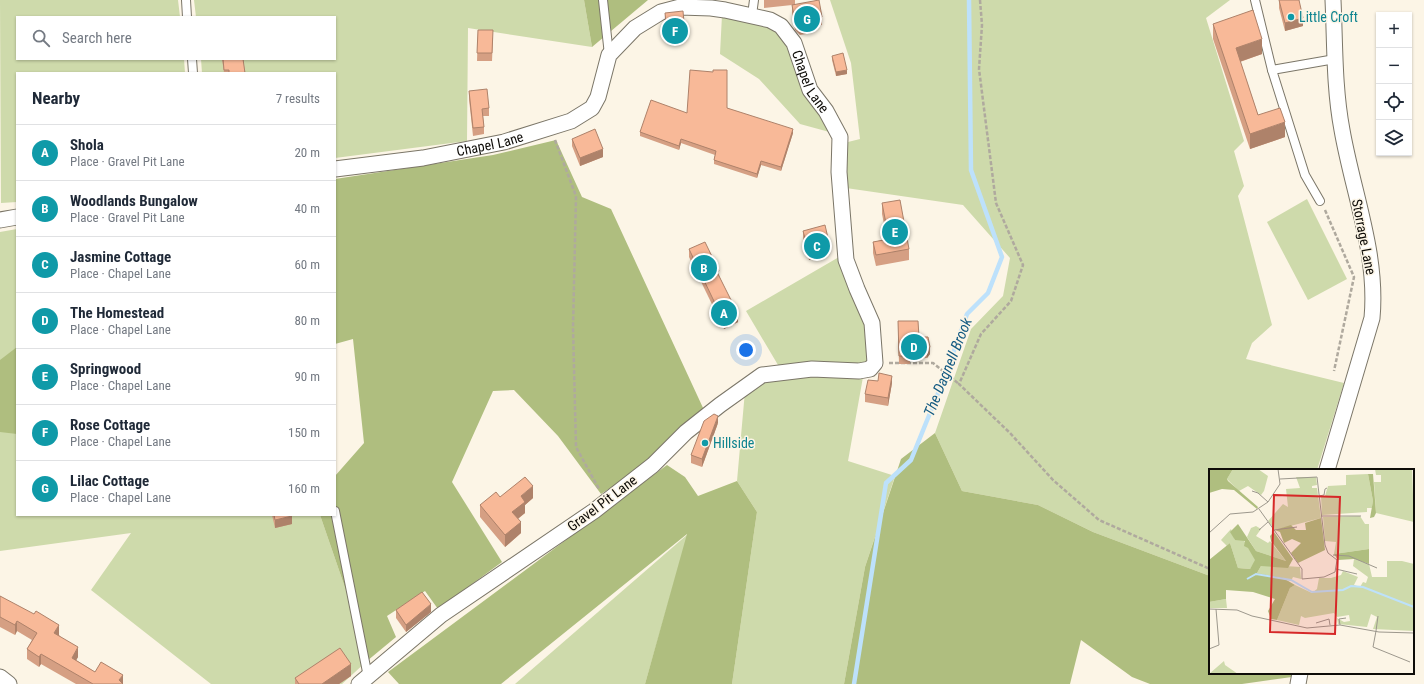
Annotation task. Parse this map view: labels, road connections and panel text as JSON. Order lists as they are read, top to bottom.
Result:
{
  "streets": {
    "street": ["Chapel Lane", "Storrage Lane", "Gravel Pit Lane"]
  },
  "crossings": [
    ["Chapel Lane", "Gravel Pit Lane"]
  ],
  "water": ["The Dagnell Brook"],
  "places": ["Little Croft", "Hillside"],
  "page": {
    "pins": [
      "G",
      "F",
      "E",
      "C",
      "B",
      "A",
      "D"
    ],
    "map_buttons": ["+", "−"],
    "search": "Search here",
    "heading": ["Nearby", "7 results"],
    "list": [
      {
        "mark": "A",
        "name": "Shola",
        "note": "Place · Gravel Pit Lane",
        "value": "20 m"
      },
      {
        "mark": "B",
        "name": "Woodlands Bungalow",
        "note": "Place · Gravel Pit Lane",
        "value": "40 m"
      },
      {
        "mark": "C",
        "name": "Jasmine Cottage",
        "note": "Place · Chapel Lane",
        "value": "60 m"
      },
      {
        "mark": "D",
        "name": "The Homestead",
        "note": "Place · Chapel Lane",
        "value": "80 m"
      },
      {
        "mark": "E",
        "name": "Springwood",
        "note": "Place · Chapel Lane",
        "value": "90 m"
      },
      {
        "mark": "F",
        "name": "Rose Cottage",
        "note": "Place · Chapel Lane",
        "value": "150 m"
      },
      {
        "mark": "G",
        "name": "Lilac Cottage",
        "note": "Place · Chapel Lane",
        "value": "160 m"
      }
    ]
  }
}
